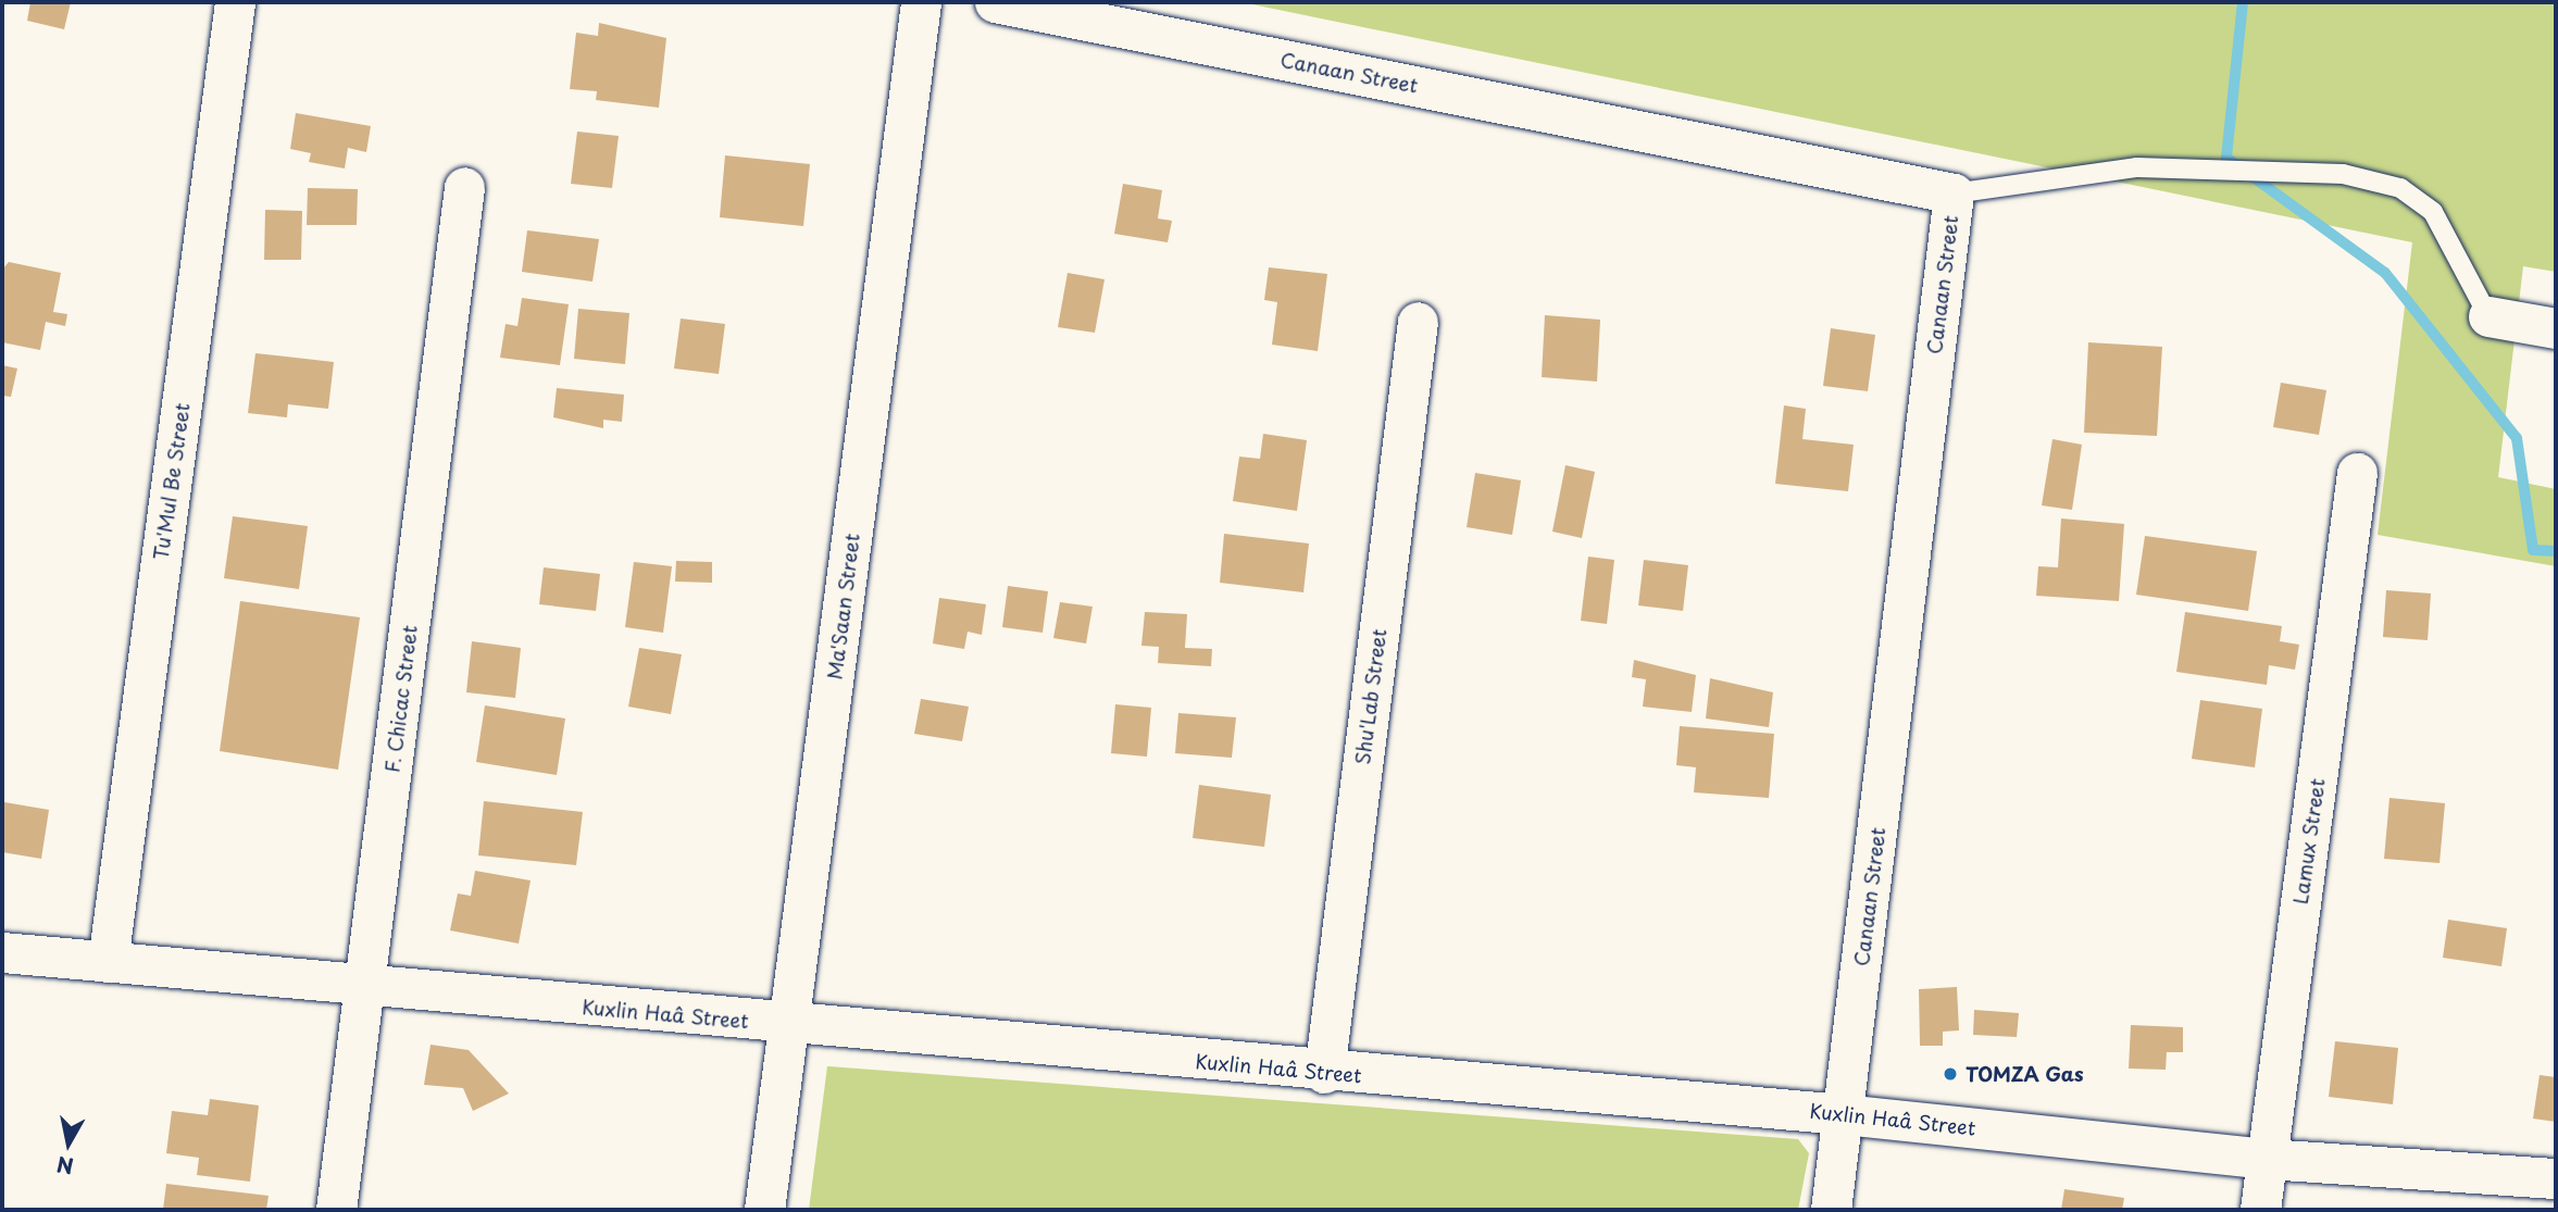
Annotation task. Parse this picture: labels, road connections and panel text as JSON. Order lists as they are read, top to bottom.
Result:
{
  "streets": {
    "street": [
      "Canaan Street",
      "Tu'Mul Be Street",
      "Ma'Saan Street",
      "Shu'Lab Street",
      "F. Chicac Street",
      "Lamux Street",
      "Kuxlin Haâ Street"
    ]
  },
  "crossings": [
    ["Canaan Street", "Kuxlin Haâ Street"],
    ["Tu'Mul Be Street", "Kuxlin Haâ Street"],
    ["Ma'Saan Street", "Kuxlin Haâ Street"],
    ["Shu'Lab Street", "Kuxlin Haâ Street"],
    ["F. Chicac Street", "Kuxlin Haâ Street"],
    ["Lamux Street", "Kuxlin Haâ Street"]
  ],
  "places": ["TOMZA Gas"],
  "north": "bottom"
}
